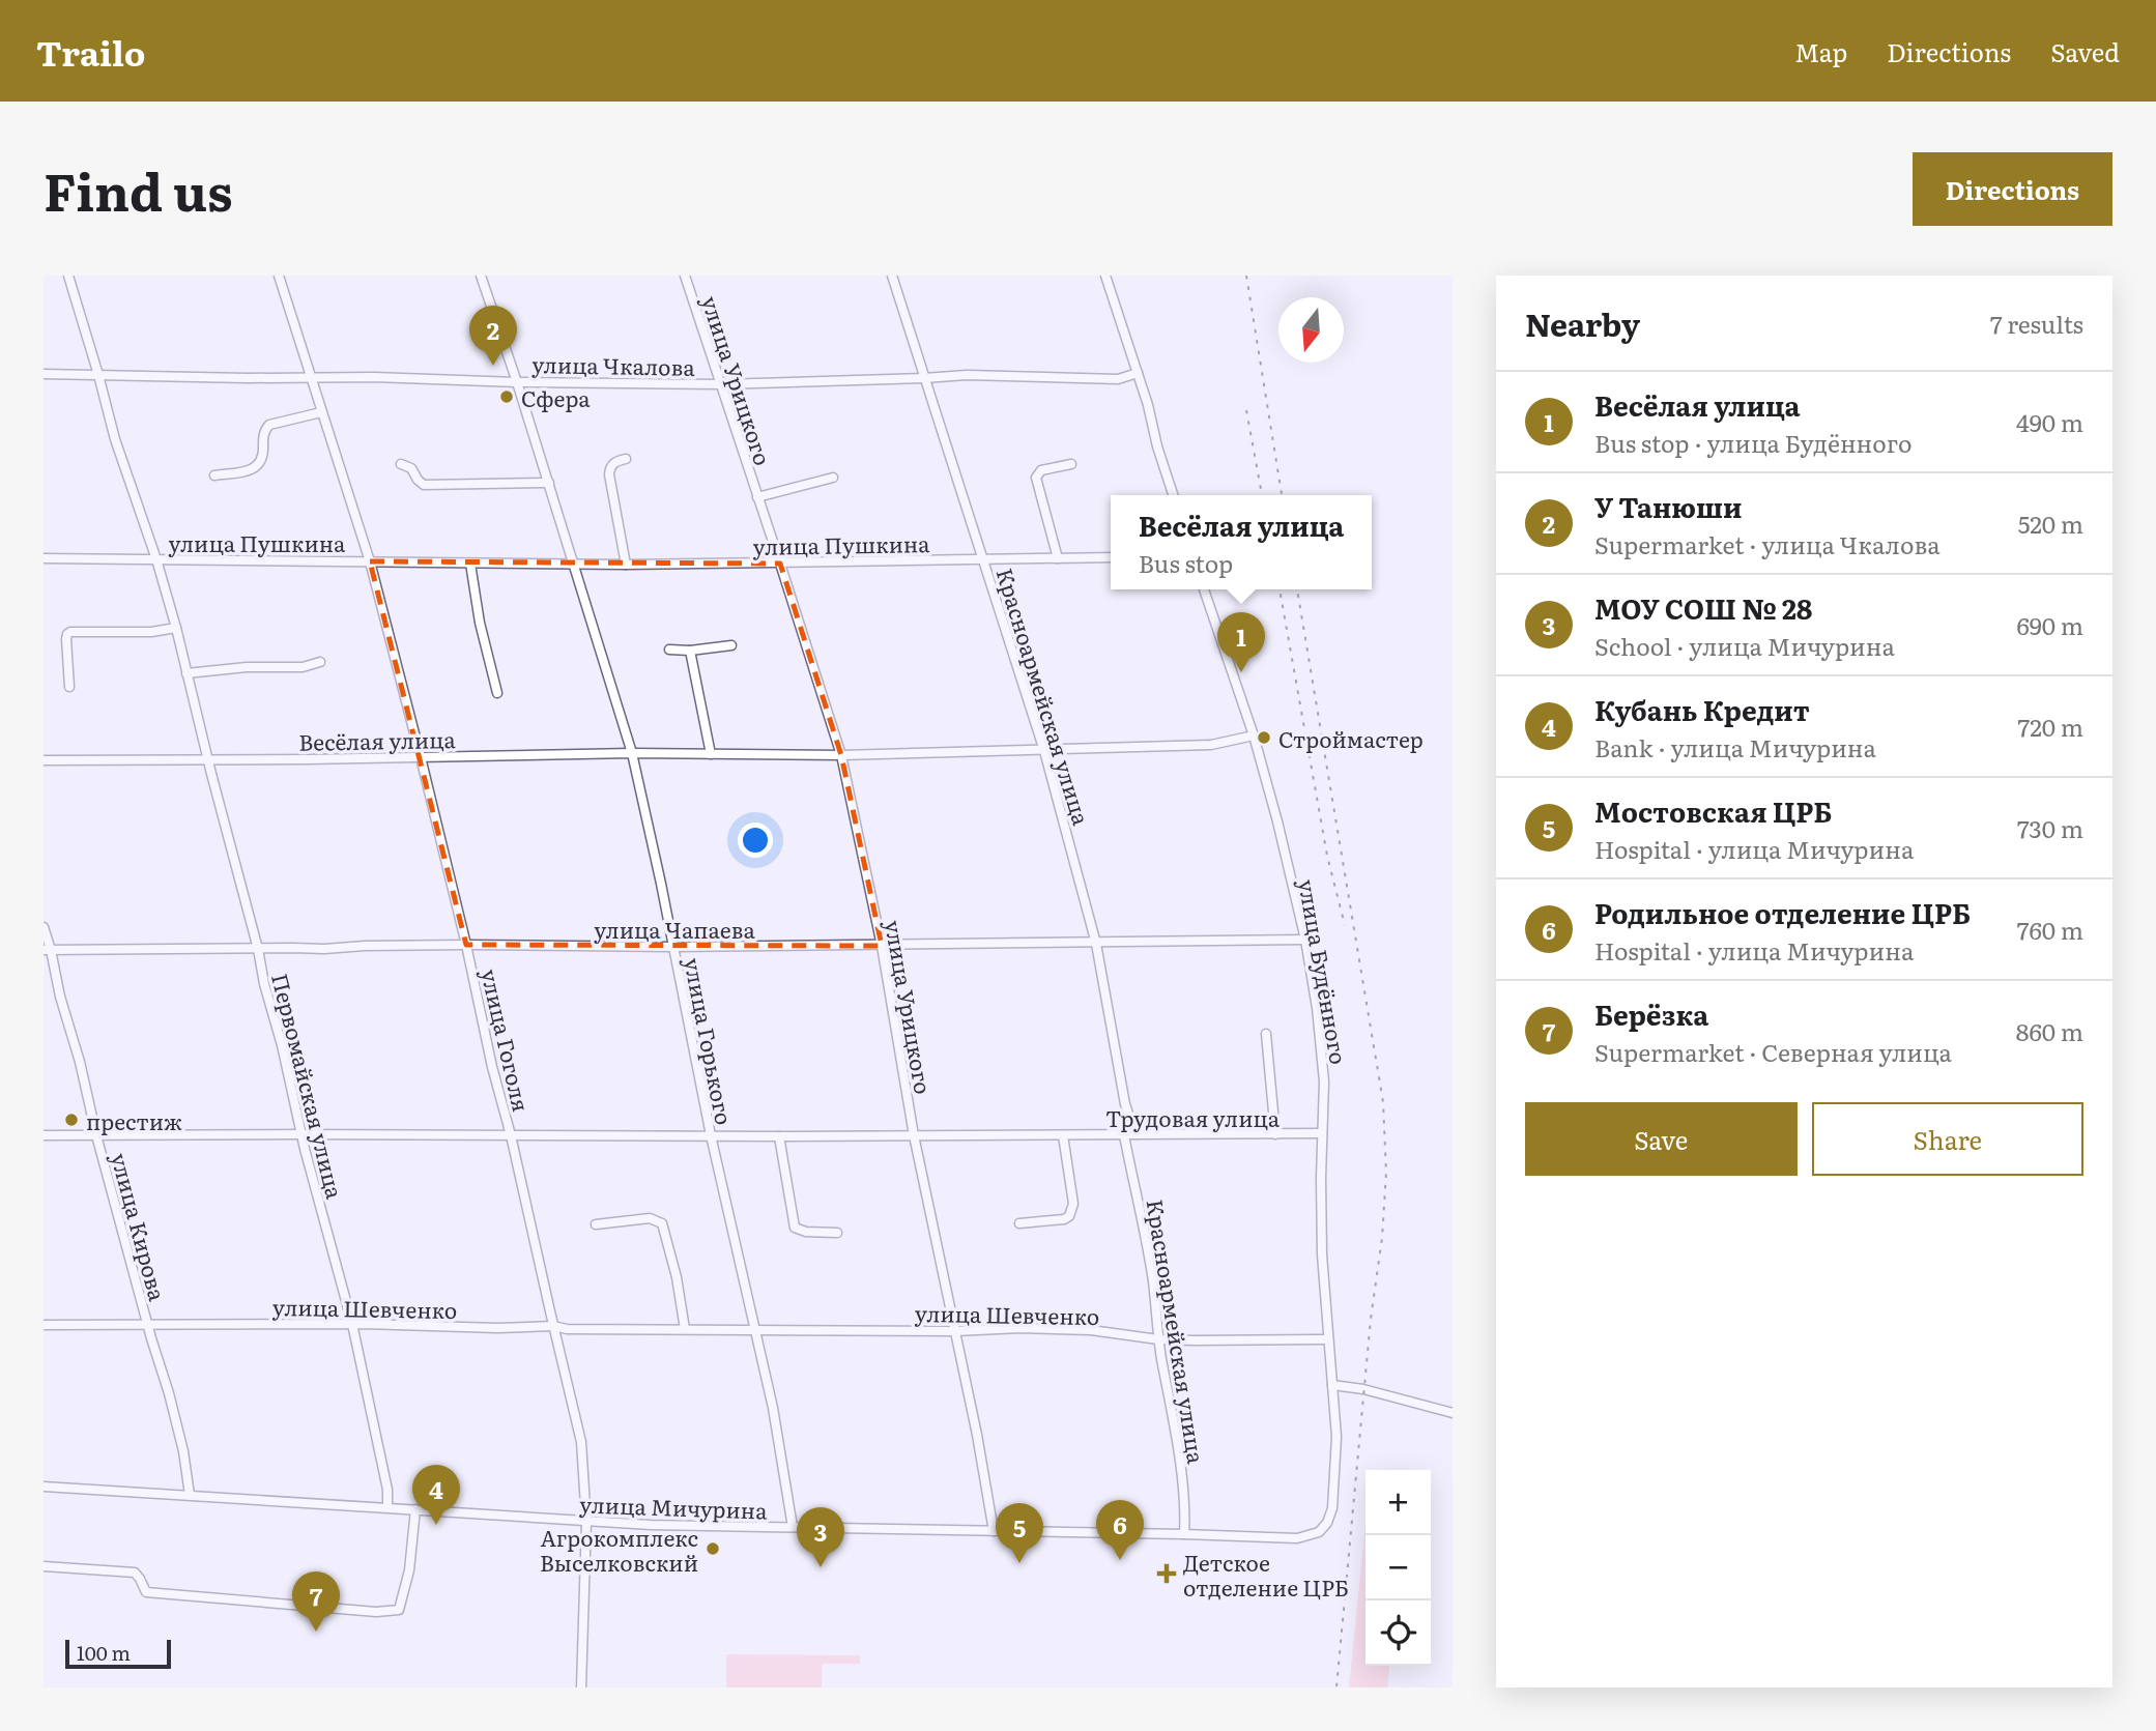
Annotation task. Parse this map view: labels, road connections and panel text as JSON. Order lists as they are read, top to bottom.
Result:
{
  "streets": {
    "street": [
      "улица Чкалова",
      "улица Урицкого",
      "улица Пушкина",
      "Красноармейская улица",
      "Весёлая улица",
      "улица Чапаева",
      "улица Будённого",
      "улица Гоголя",
      "улица Горького",
      "Первомайская улица",
      "Трудовая улица",
      "улица Кирова",
      "улица Шевченко",
      "улица Мичурина"
    ]
  },
  "crossings": [
    ["улица Чкалова", "улица Урицкого"],
    ["улица Чкалова", "Красноармейская улица"],
    ["улица Чкалова", "улица Гоголя"],
    ["улица Чкалова", "улица Горького"],
    ["улица Чкалова", "Первомайская улица"],
    ["улица Урицкого", "улица Пушкина"],
    ["улица Урицкого", "Весёлая улица"],
    ["улица Урицкого", "улица Чапаева"],
    ["улица Урицкого", "Трудовая улица"],
    ["улица Урицкого", "улица Шевченко"],
    ["улица Урицкого", "улица Мичурина"],
    ["улица Пушкина", "Красноармейская улица"],
    ["улица Пушкина", "улица Гоголя"],
    ["улица Пушкина", "улица Горького"],
    ["улица Пушкина", "Первомайская улица"],
    ["Красноармейская улица", "Весёлая улица"],
    ["Красноармейская улица", "улица Чапаева"],
    ["Красноармейская улица", "Трудовая улица"],
    ["Красноармейская улица", "улица Шевченко"],
    ["Красноармейская улица", "улица Мичурина"],
    ["Весёлая улица", "улица Будённого"],
    ["Весёлая улица", "улица Гоголя"],
    ["Весёлая улица", "улица Горького"],
    ["Весёлая улица", "Первомайская улица"],
    ["улица Чапаева", "улица Будённого"],
    ["улица Чапаева", "улица Гоголя"],
    ["улица Чапаева", "улица Горького"],
    ["улица Чапаева", "Первомайская улица"],
    ["улица Чапаева", "улица Кирова"],
    ["улица Будённого", "Трудовая улица"],
    ["улица Будённого", "улица Шевченко"],
    ["улица Будённого", "улица Мичурина"],
    ["улица Гоголя", "Трудовая улица"],
    ["улица Гоголя", "улица Шевченко"],
    ["улица Гоголя", "улица Мичурина"],
    ["улица Горького", "Трудовая улица"],
    ["улица Горького", "улица Шевченко"],
    ["улица Горького", "улица Мичурина"],
    ["Первомайская улица", "Трудовая улица"],
    ["Первомайская улица", "улица Шевченко"],
    ["Первомайская улица", "улица Мичурина"],
    ["Трудовая улица", "улица Кирова"],
    ["улица Кирова", "улица Шевченко"],
    ["улица Кирова", "улица Мичурина"]
  ],
  "places": {
    "other": [
      "Сфера",
      "Строймастер",
      "престиж",
      "Агрокомплекс Выселковский"
    ],
    "health": ["Детское отделение ЦРБ"]
  },
  "scale_bar": "100 m",
  "north": "bottom",
  "page": {
    "header": "Trailo",
    "nav": ["Map", "Directions", "Saved"],
    "title": "Find us",
    "buttons": [
      "Directions",
      ["Save", "Share"]
    ],
    "heading": ["Nearby", "7 results"],
    "pins": [
      "2",
      "1",
      "4",
      "6",
      "5",
      "3",
      "7"
    ],
    "list": [
      {
        "mark": "1",
        "name": "Весёлая улица",
        "note": "Bus stop · улица Будённого",
        "value": "490 m"
      },
      {
        "mark": "2",
        "name": "У Танюши",
        "note": "Supermarket · улица Чкалова",
        "value": "520 m"
      },
      {
        "mark": "3",
        "name": "МОУ СОШ № 28",
        "note": "School · улица Мичурина",
        "value": "690 m"
      },
      {
        "mark": "4",
        "name": "Кубань Кредит",
        "note": "Bank · улица Мичурина",
        "value": "720 m"
      },
      {
        "mark": "5",
        "name": "Мостовская ЦРБ",
        "note": "Hospital · улица Мичурина",
        "value": "730 m"
      },
      {
        "mark": "6",
        "name": "Родильное отделение ЦРБ",
        "note": "Hospital · улица Мичурина",
        "value": "760 m"
      },
      {
        "mark": "7",
        "name": "Берёзка",
        "note": "Supermarket · Северная улица",
        "value": "860 m"
      }
    ],
    "popup": ["Весёлая улица", "Bus stop"],
    "map_buttons": ["+", "−"],
    "scale": "100 m"
  }
}
